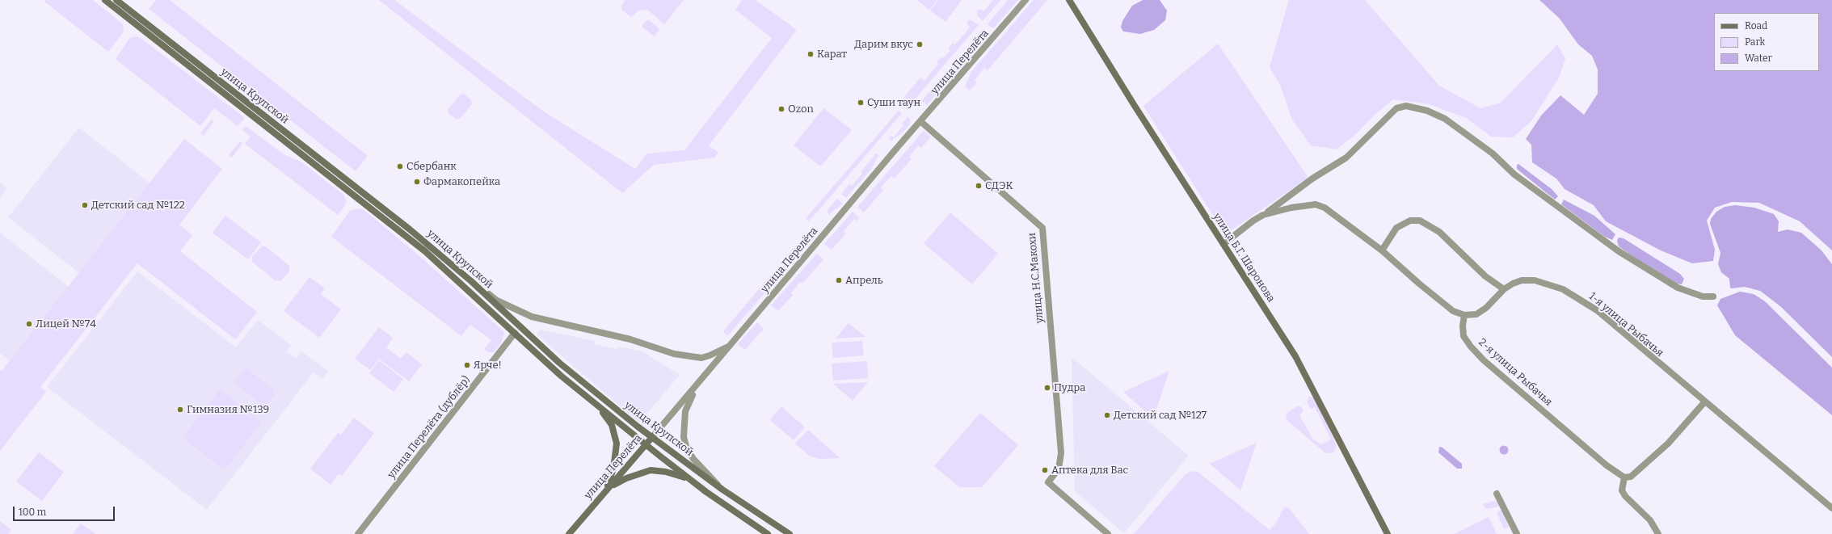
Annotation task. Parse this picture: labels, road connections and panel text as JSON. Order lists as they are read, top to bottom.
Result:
{
  "streets": {
    "main road": ["улица Перелёта", "улица Крупской", "улица Б.Г. Шаронова"],
    "street": [
      "улица Н.С.Макохи",
      "1-я улица Рыбачья",
      "2-я улица Рыбачья",
      "улица Перелёта (дублёр)"
    ]
  },
  "crossings": [
    ["улица Перелёта", "улица Крупской"],
    ["улица Перелёта", "улица Н.С.Макохи"],
    ["улица Крупской", "улица Перелёта (дублёр)"],
    ["1-я улица Рыбачья", "2-я улица Рыбачья"]
  ],
  "places": [
    "Дарим вкус",
    "Карат",
    "Суши таун",
    "Ozon",
    "Сбербанк",
    "Фармакопейка",
    "СДЭК",
    "Детский сад №122",
    "Апрель",
    "Лицей №74",
    "Ярче!",
    "Пудра",
    "Гимназия №139",
    "Детский сад №127",
    "Аптека для Вас"
  ],
  "legend": ["Road", "Park", "Water"],
  "scale_bar": "100 m"
}
